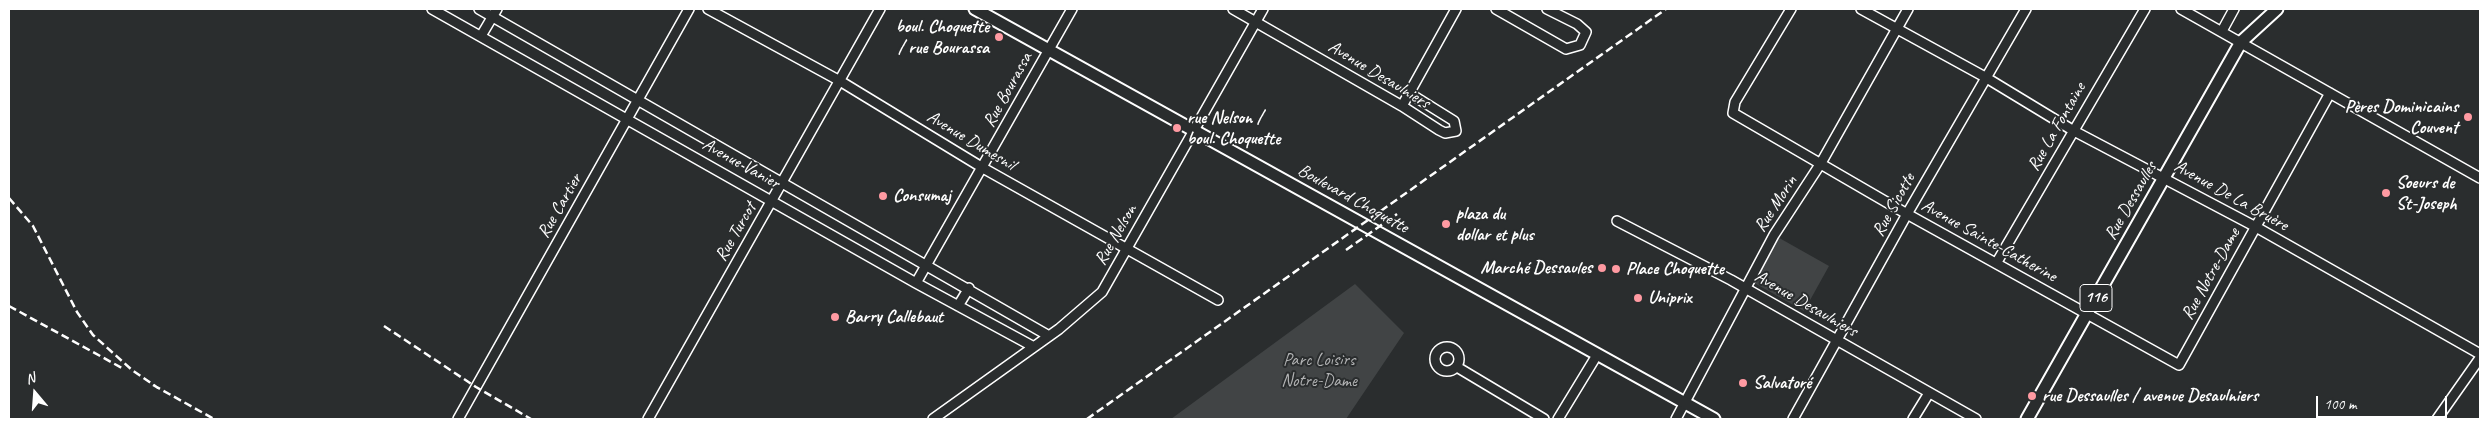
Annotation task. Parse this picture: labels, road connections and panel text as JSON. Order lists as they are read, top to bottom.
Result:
{
  "streets": {
    "main road": ["Boulevard Choquette", "Rue Dessaulles", "116"],
    "street": [
      "Avenue Desaulniers",
      "Rue Bourassa",
      "Rue La Fontaine",
      "Avenue Dumesnil",
      "Avenue Vanier",
      "Avenue De La Bruère",
      "Rue Morin",
      "Rue Sicotte",
      "Rue Cartier",
      "Rue Turcot",
      "Rue Nelson",
      "Avenue Sainte-Catherine",
      "Rue Notre-Dame"
    ]
  },
  "crossings": [
    ["Avenue Desaulniers", "Rue Morin"],
    ["Avenue Desaulniers", "Rue Sicotte"],
    ["Avenue Desaulniers", "Rue Nelson"],
    ["Rue Bourassa", "Avenue Dumesnil"],
    ["Rue Bourassa", "Avenue Vanier"],
    ["Rue Bourassa", "Boulevard Choquette"],
    ["Rue La Fontaine", "Avenue De La Bruère"],
    ["Rue La Fontaine", "Avenue Sainte-Catherine"],
    ["Avenue Dumesnil", "Rue Turcot"],
    ["Avenue Dumesnil", "Rue Nelson"],
    ["Avenue Vanier", "Rue Cartier"],
    ["Avenue Vanier", "Rue Turcot"],
    ["Avenue Vanier", "Rue Nelson"],
    ["Avenue De La Bruère", "Rue Dessaulles"],
    ["Avenue De La Bruère", "Rue Morin"],
    ["Avenue De La Bruère", "Rue Sicotte"],
    ["Avenue De La Bruère", "Rue Notre-Dame"],
    ["Boulevard Choquette", "Rue Morin"],
    ["Boulevard Choquette", "Rue Nelson"],
    ["Rue Dessaulles", "Avenue Sainte-Catherine"],
    ["Rue Morin", "Avenue Sainte-Catherine"],
    ["Rue Sicotte", "Avenue Sainte-Catherine"],
    ["Avenue Sainte-Catherine", "Rue Notre-Dame"]
  ],
  "parks": ["Parc Loisirs Notre-Dame"],
  "places": [
    "boul. Choquette / rue Bourassa",
    "Pères Dominicains Couvent",
    "rue Nelson / boul. Choquette",
    "Soeurs de St-Joseph",
    "Consumaj",
    "plaza du dollar et plus",
    "Marché Dessaules",
    "Place Choquette",
    "Uniprix",
    "Barry Callebaut",
    "Salvatoré",
    "rue Dessaulles / avenue Desaulniers"
  ],
  "scale_bar": "100 m",
  "north": "top"
}
